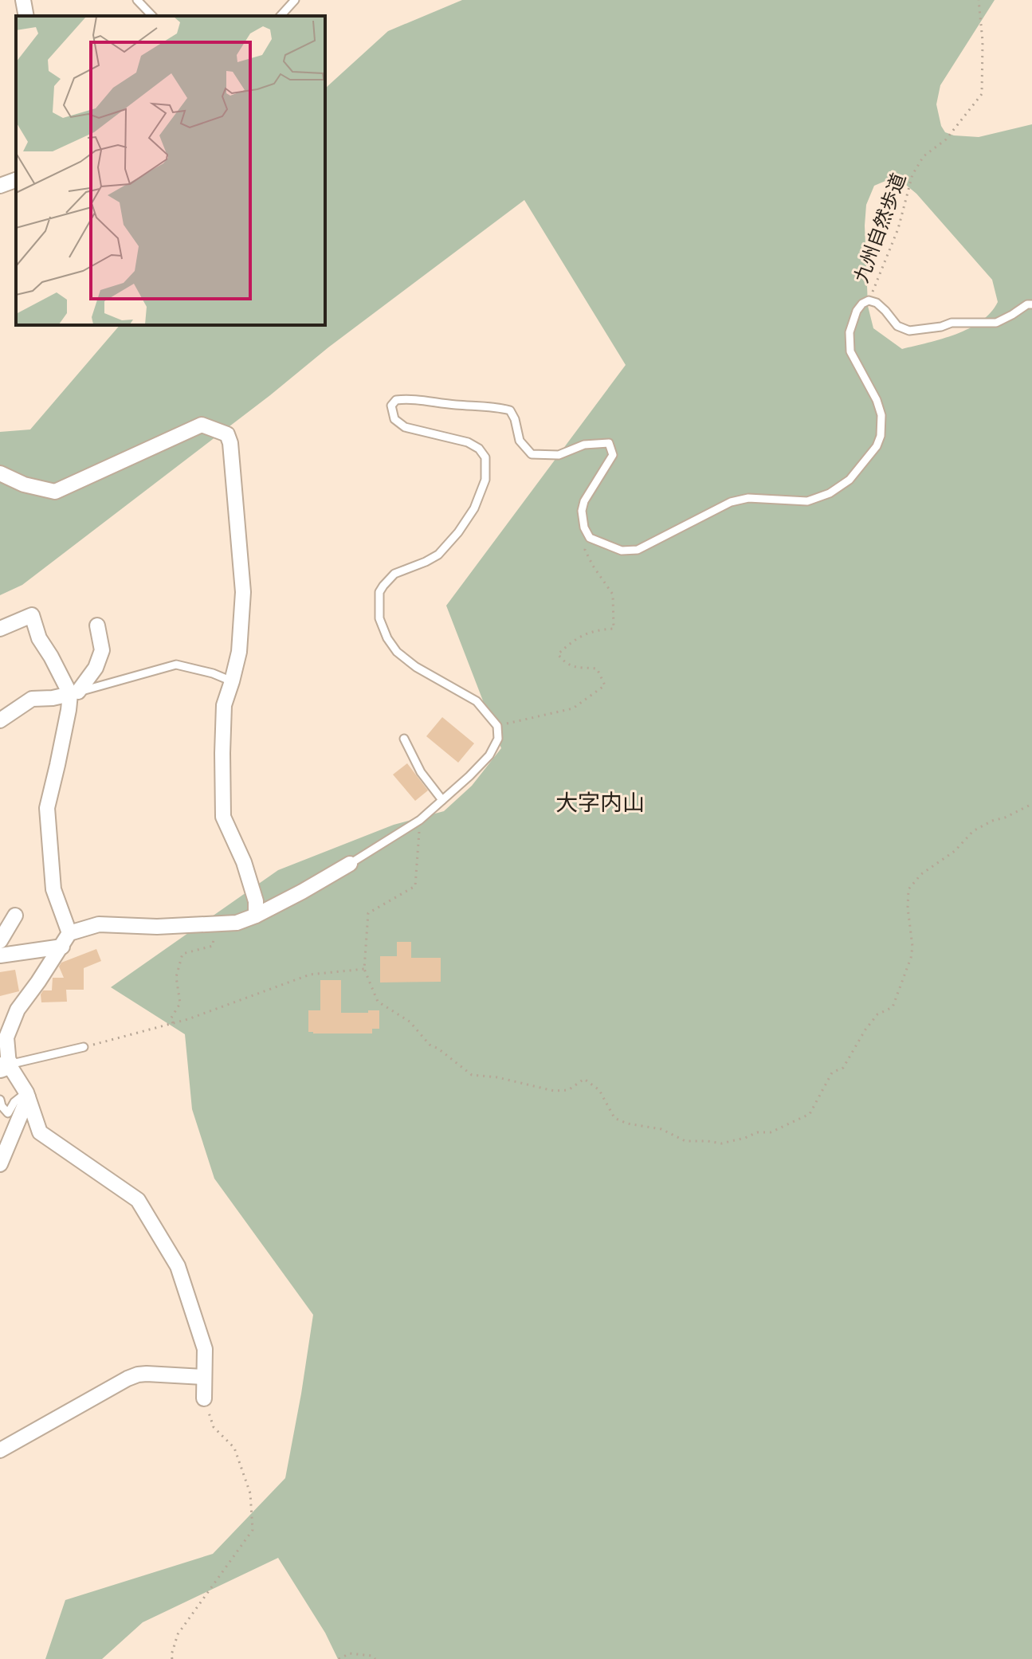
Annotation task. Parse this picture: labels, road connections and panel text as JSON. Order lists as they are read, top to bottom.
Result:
{
  "streets": {
    "path": ["九州自然歩道"]
  },
  "districts": ["大字内山"]
}
